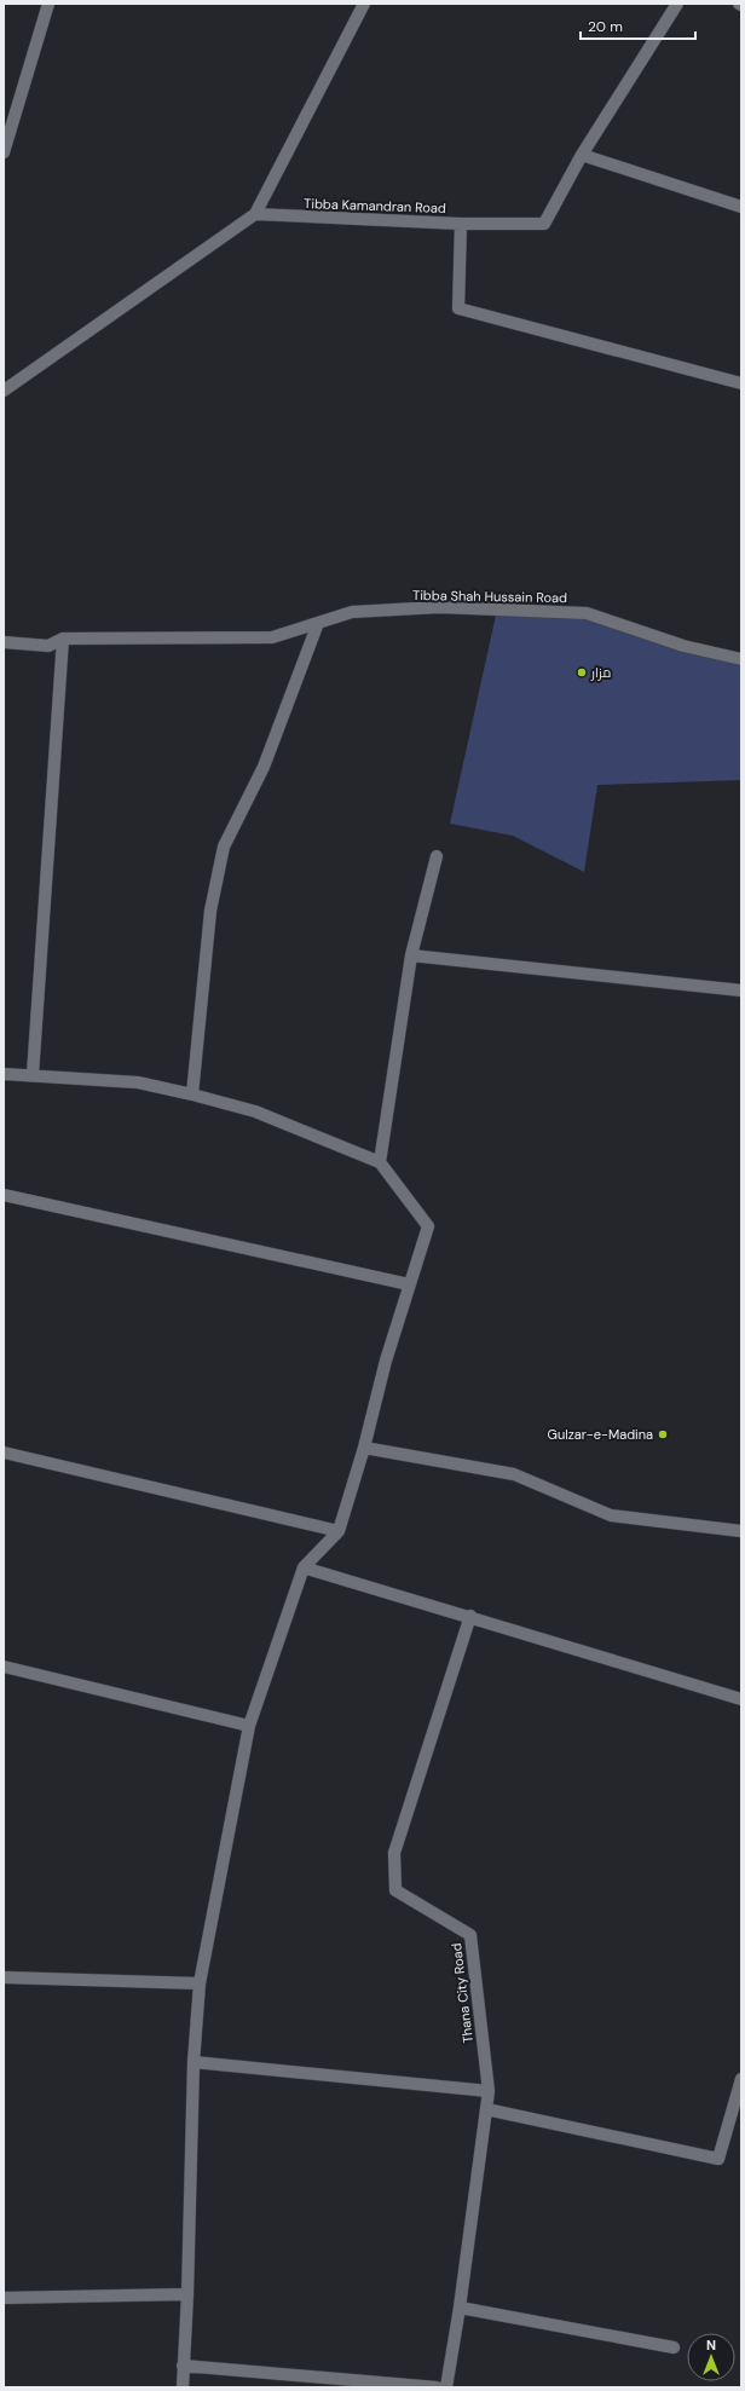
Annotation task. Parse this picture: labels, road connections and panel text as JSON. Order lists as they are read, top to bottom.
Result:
{
  "streets": {
    "street": ["Tibba Kamandran Road", "Tibba Shah Hussain Road", "Thana City Road"]
  },
  "places": ["مزار", "Gulzar-e-Madina"],
  "scale_bar": "20 m",
  "north": "top"
}
